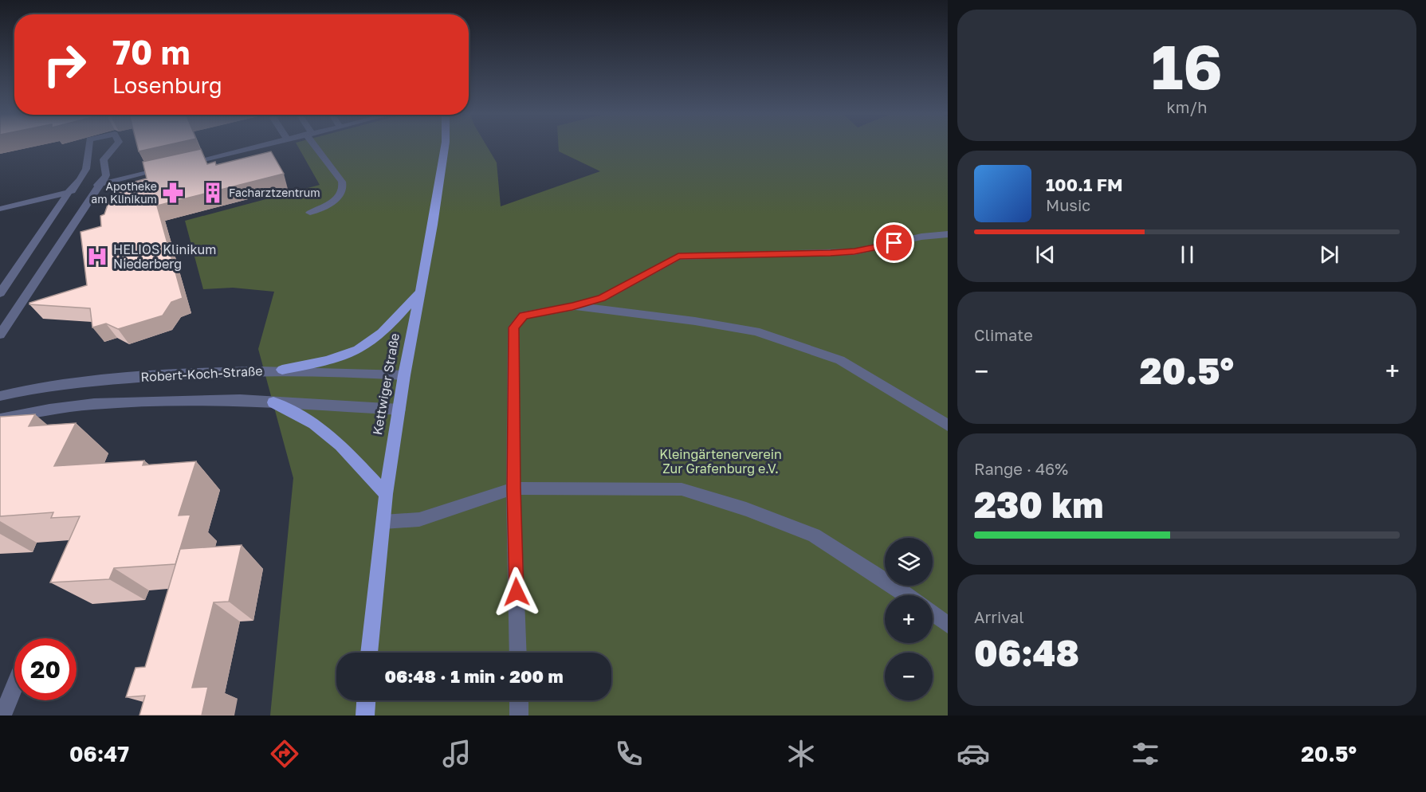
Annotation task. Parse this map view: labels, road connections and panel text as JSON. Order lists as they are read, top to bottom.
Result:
{
  "streets": {
    "main road": ["Kettwiger Straße"],
    "street": ["Robert-Koch-Straße"]
  },
  "crossings": [
    ["Robert-Koch-Straße", "Kettwiger Straße"]
  ],
  "parks": ["Kleingärtenerverein Zur Grafenburg e.V."],
  "places": {
    "pharmacy": ["Apotheke am Klinikum"],
    "building": ["Facharztzentrum"],
    "hospital": ["HELIOS Klinikum Niederberg"]
  },
  "page": {
    "tile": [
      ["16", "km/h"],
      "Climate",
      ["Range · 46%", "230 km"],
      ["Arrival", "06:48"]
    ],
    "turn": ["70 m", "Losenburg"],
    "song": ["100.1 FM", "Music"],
    "heat": ["−", "20.5°", "+"],
    "map_buttons": ["+", "−"],
    "limit": "20",
    "trip": "06:48 · 1 min · 200 m",
    "tabs": ["06:47", "20.5°"]
  }
}
